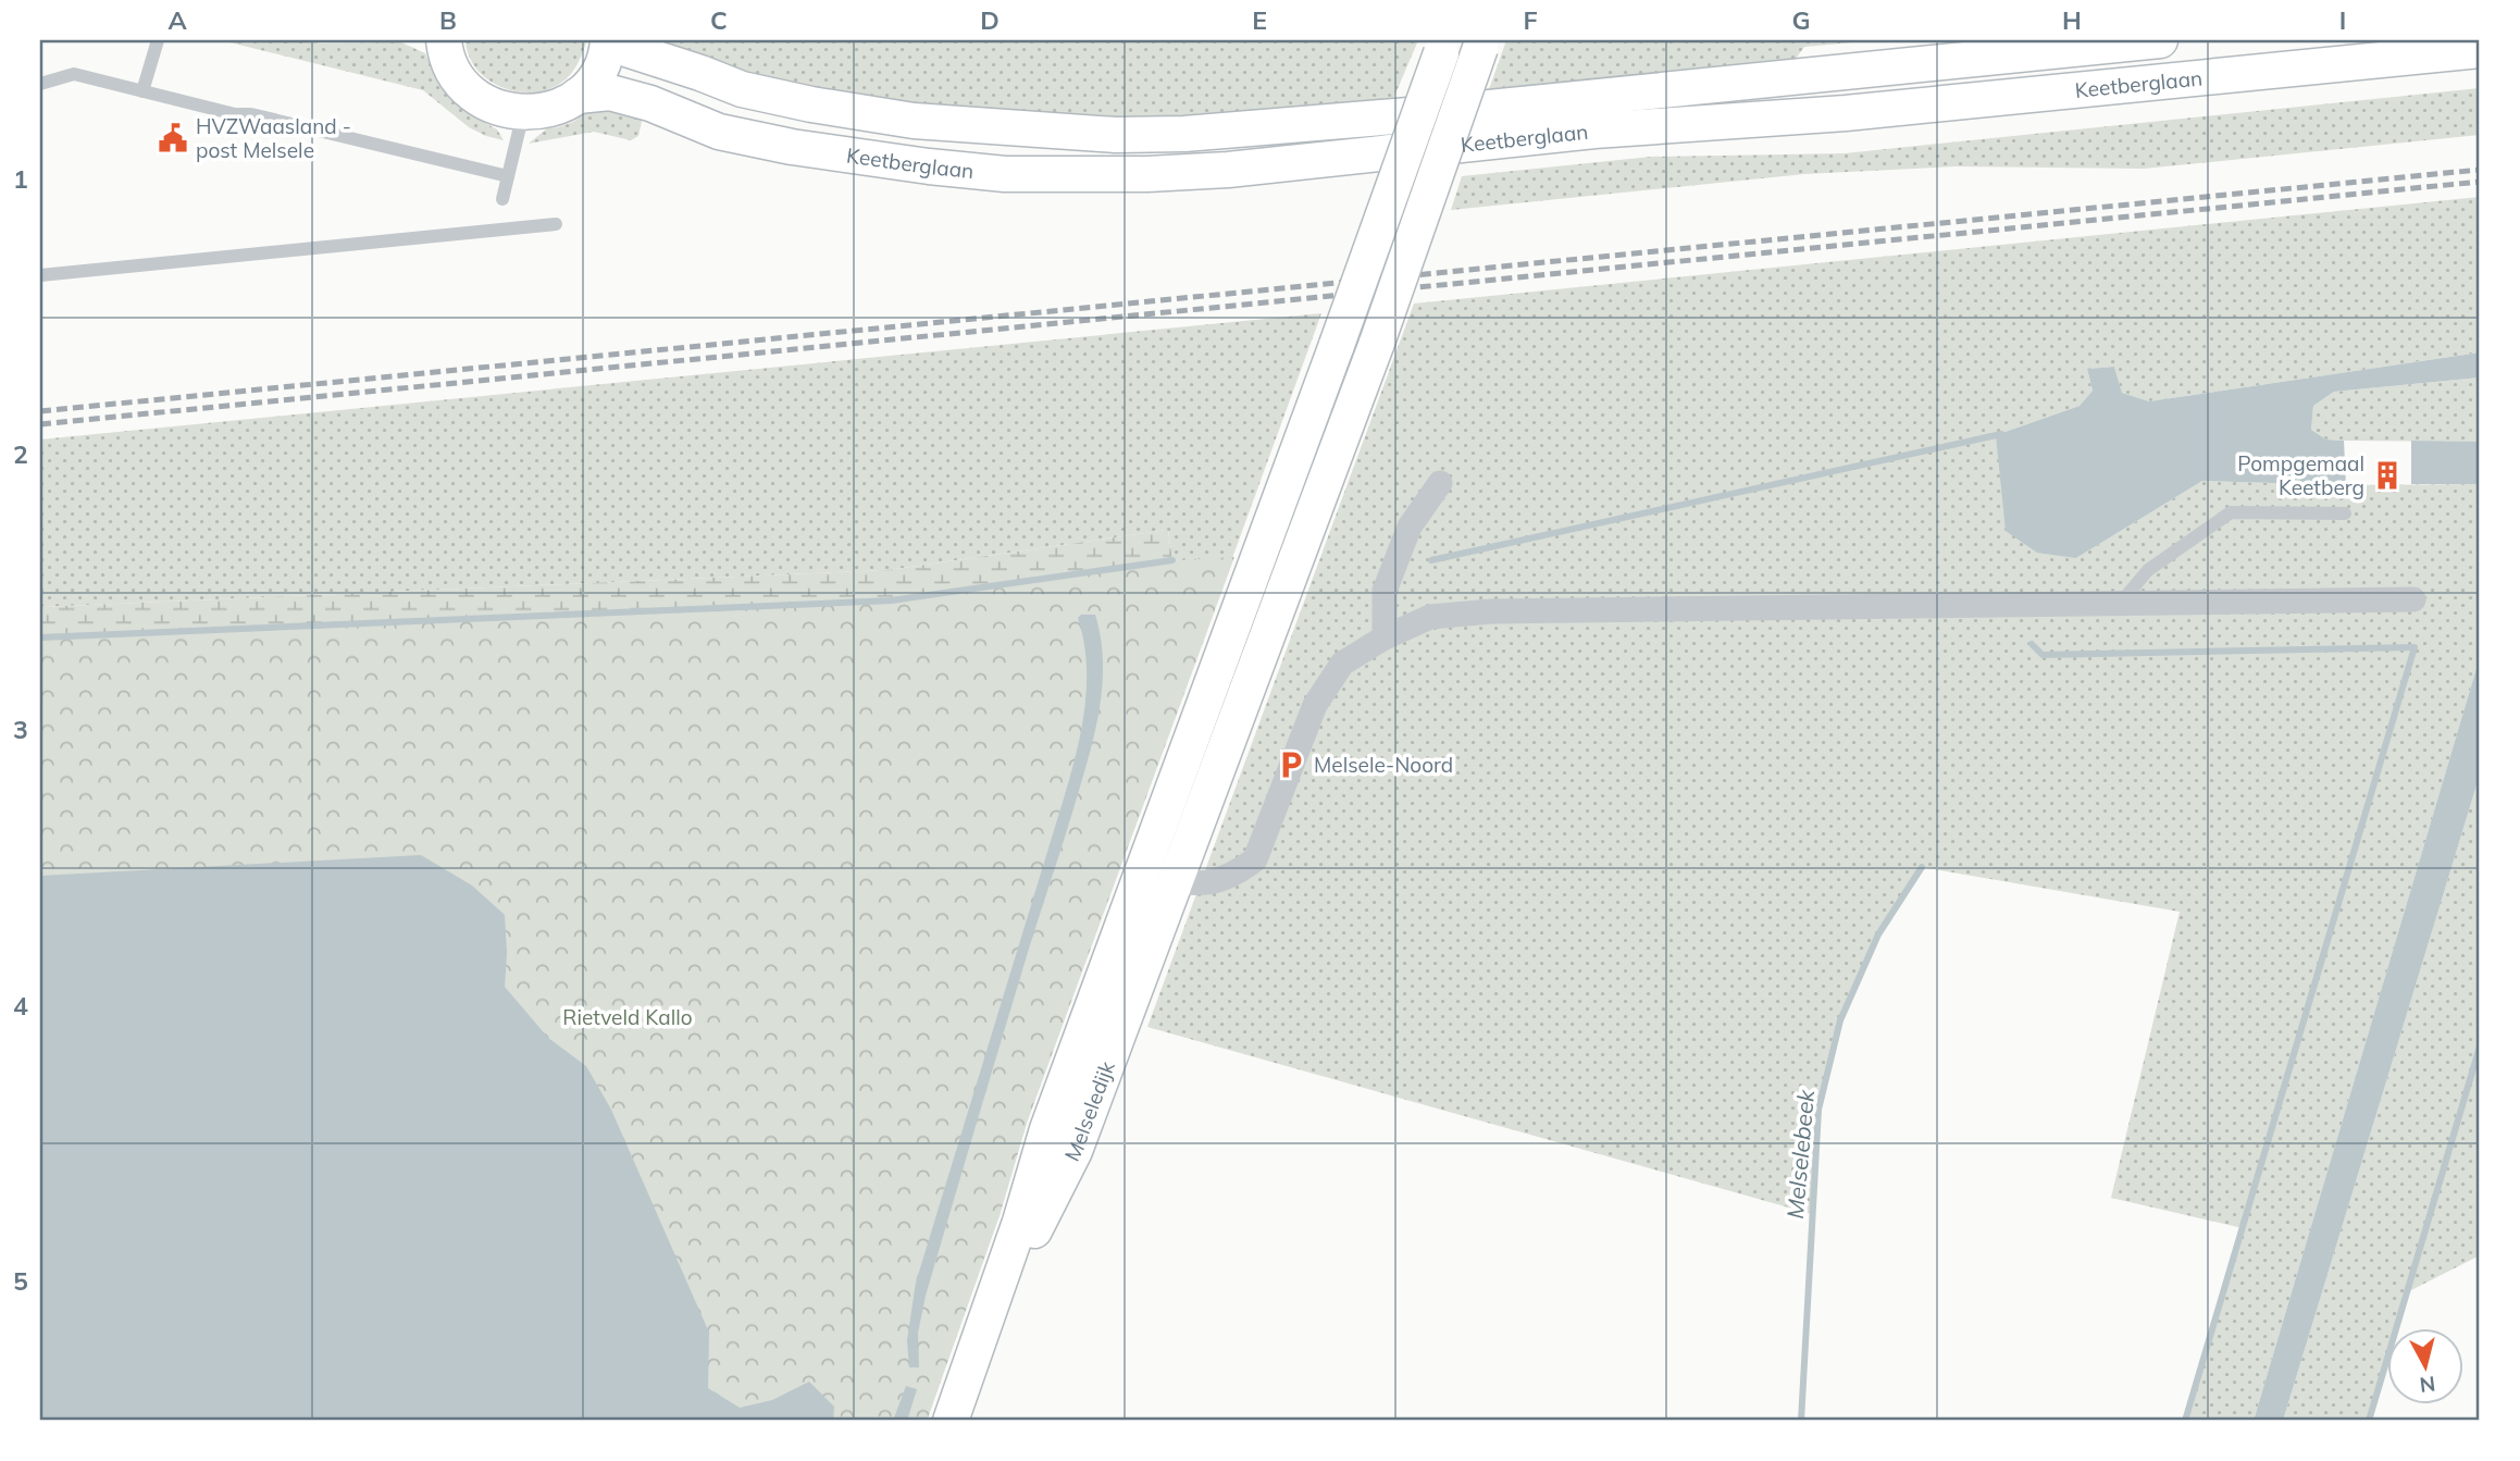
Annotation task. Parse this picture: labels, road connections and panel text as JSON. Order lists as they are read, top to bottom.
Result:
{
  "streets": {
    "main road": ["Keetberglaan", "Melseledijk"]
  },
  "water": ["Melselebeek"],
  "parks": ["Rietveld Kallo"],
  "places": {
    "public building": ["HVZWaasland - post Melsele"],
    "building": ["Pompgemaal Keetberg"],
    "parking": ["Melsele-Noord"]
  },
  "north": "bottom",
  "grid": {
    "columns": [
      "A",
      "B",
      "C",
      "D",
      "E",
      "F",
      "G",
      "H",
      "I"
    ],
    "rows": [
      "1",
      "2",
      "3",
      "4",
      "5"
    ]
  }
}
